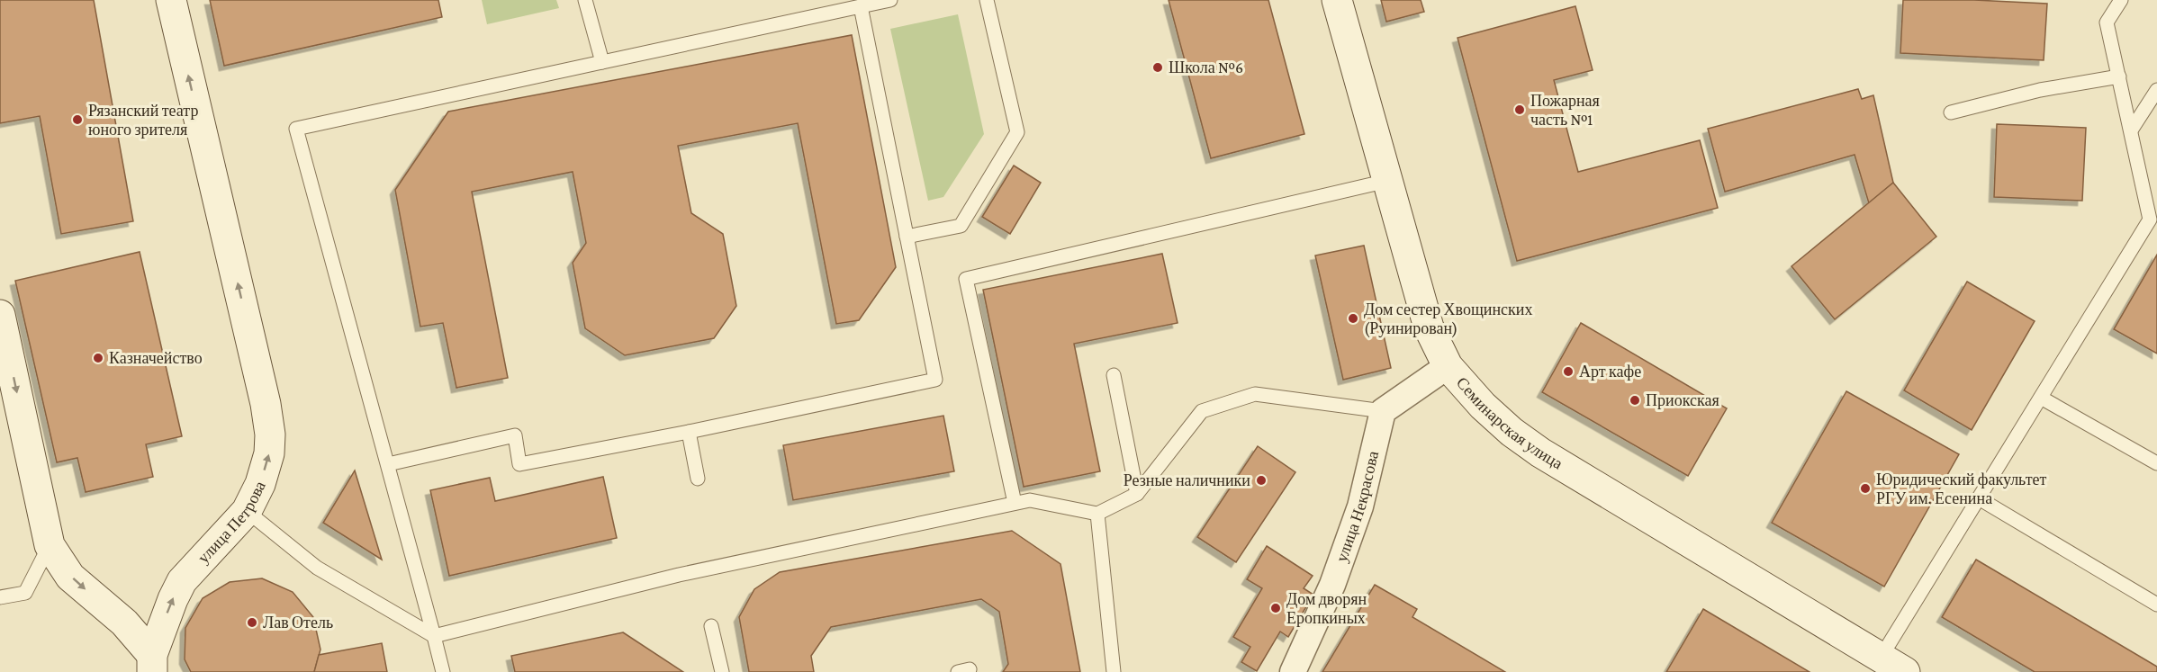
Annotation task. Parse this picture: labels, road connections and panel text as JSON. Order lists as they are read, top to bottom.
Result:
{
  "streets": {
    "main road": ["Семинарская улица", "улица Петрова"],
    "street": ["улица Некрасова"]
  },
  "places": [
    "Школа №6",
    "Пожарная часть №1",
    "Рязанский театр юного зрителя",
    "Дом сестер Хвощинских (Руинирован)",
    "Казначейство",
    "Арт кафе",
    "Приокская",
    "Резные наличники",
    "Юридический факультет РГУ им. Есенина",
    "Дом дворян Еропкиных",
    "Лав Отель"
  ]
}
